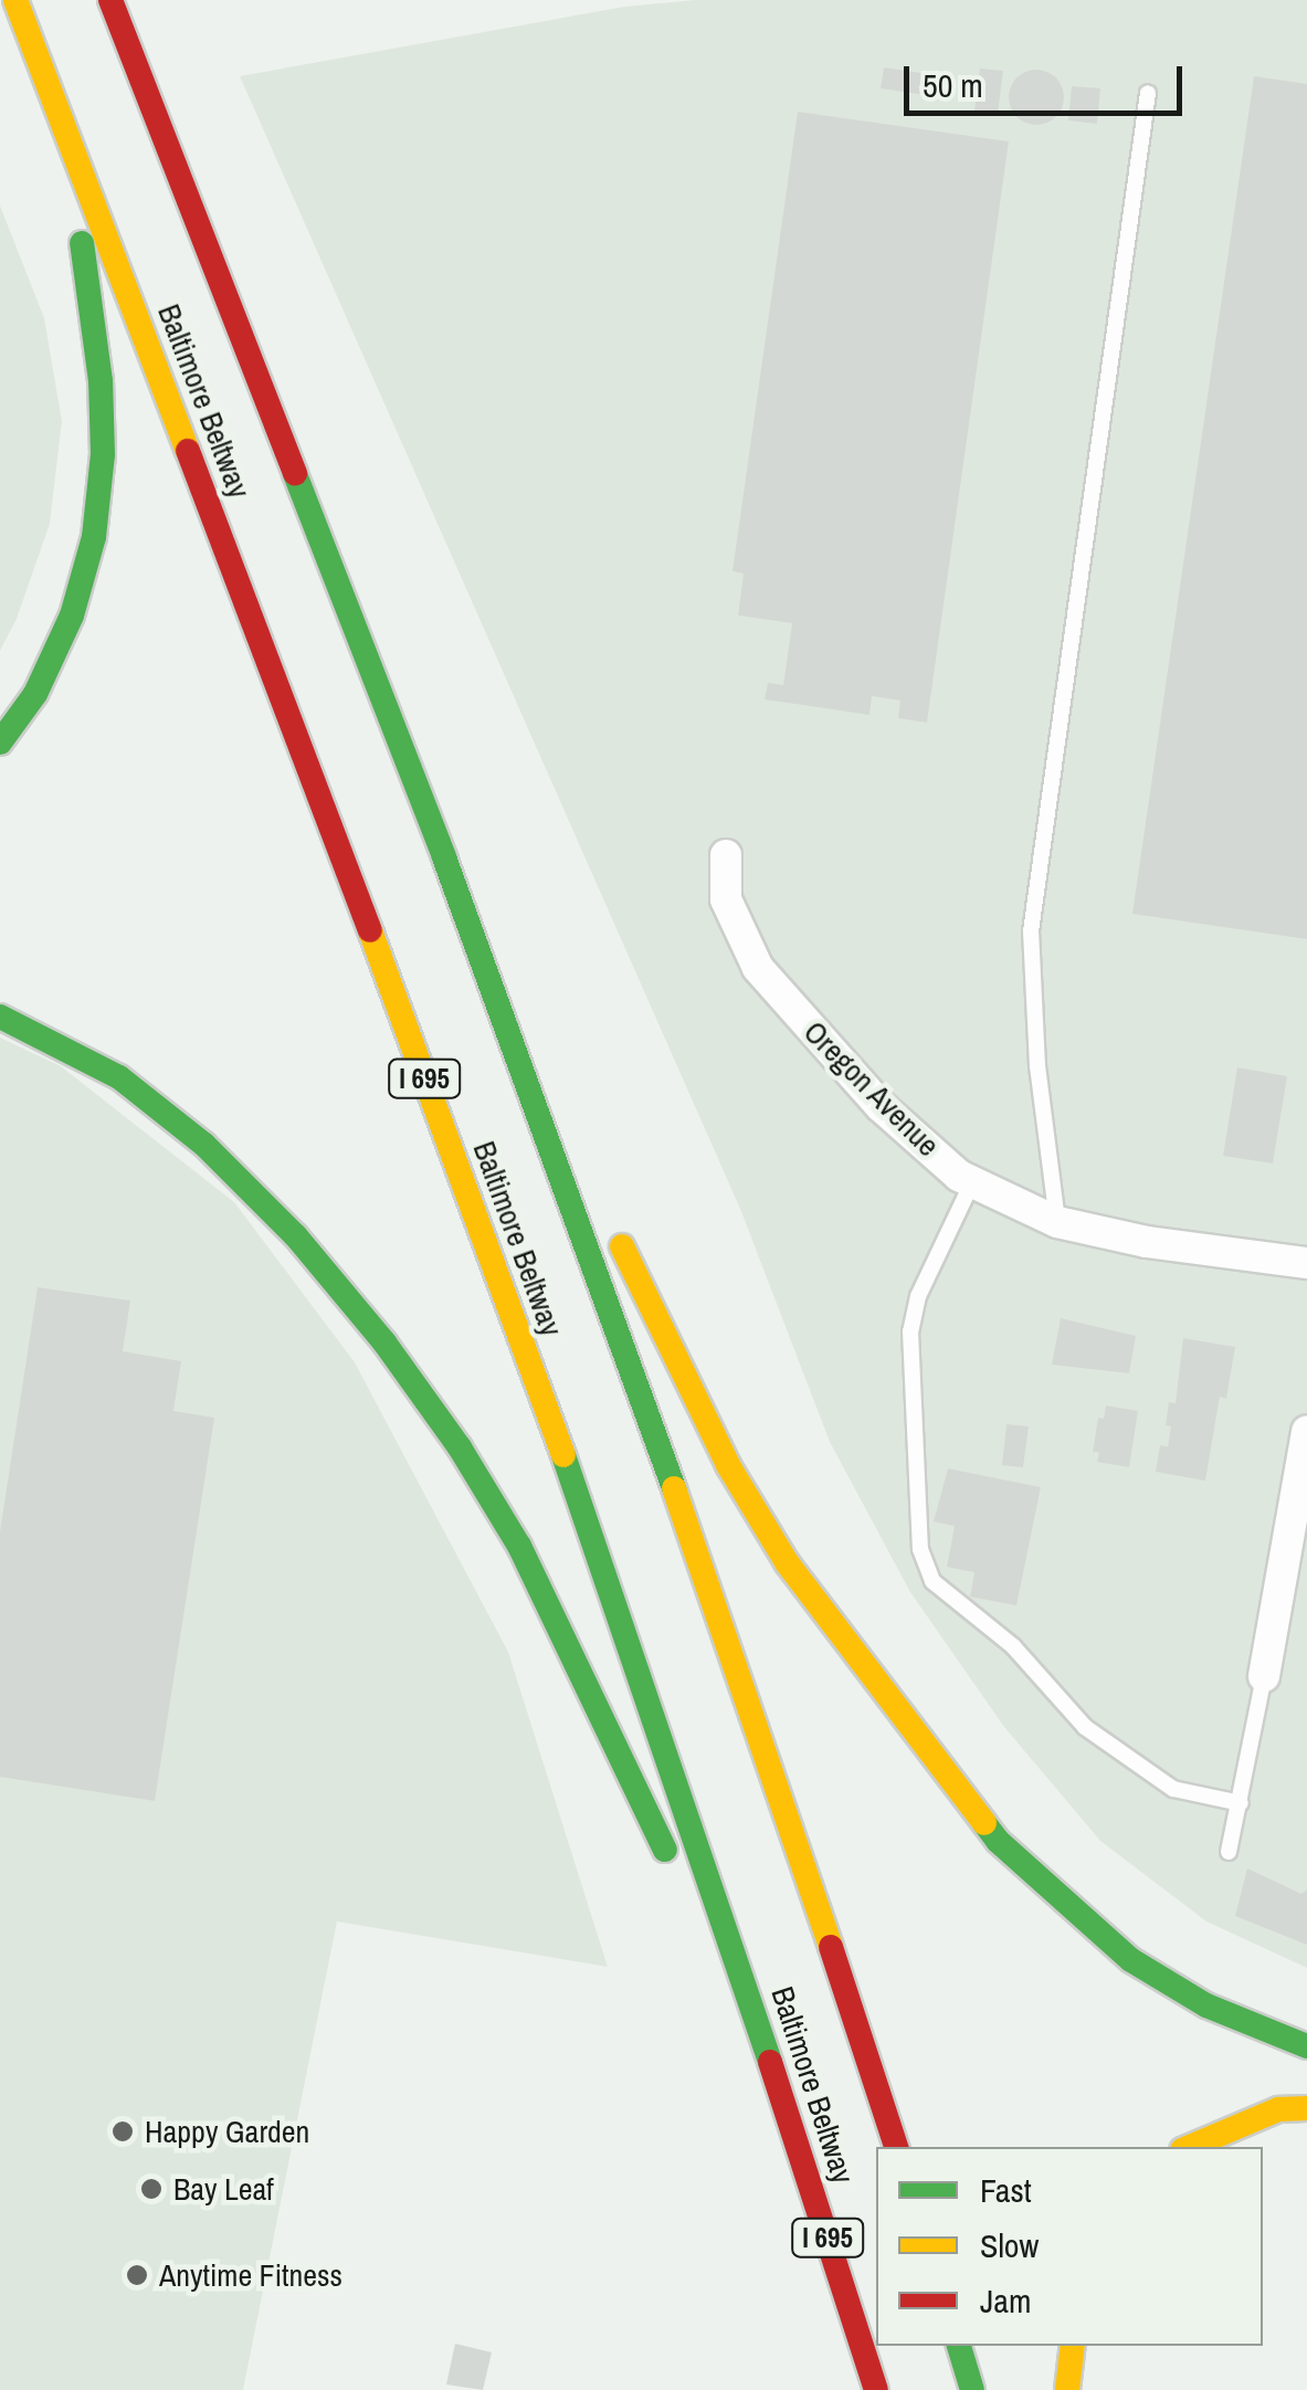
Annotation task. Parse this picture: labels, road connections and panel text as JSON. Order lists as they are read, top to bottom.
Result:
{
  "streets": {
    "highway": ["Baltimore Beltway", "I 695"],
    "street": ["Oregon Avenue"]
  },
  "places": ["Happy Garden", "Bay Leaf", "Anytime Fitness"],
  "legend": ["Fast", "Slow", "Jam"],
  "scale_bar": "50 m"
}
